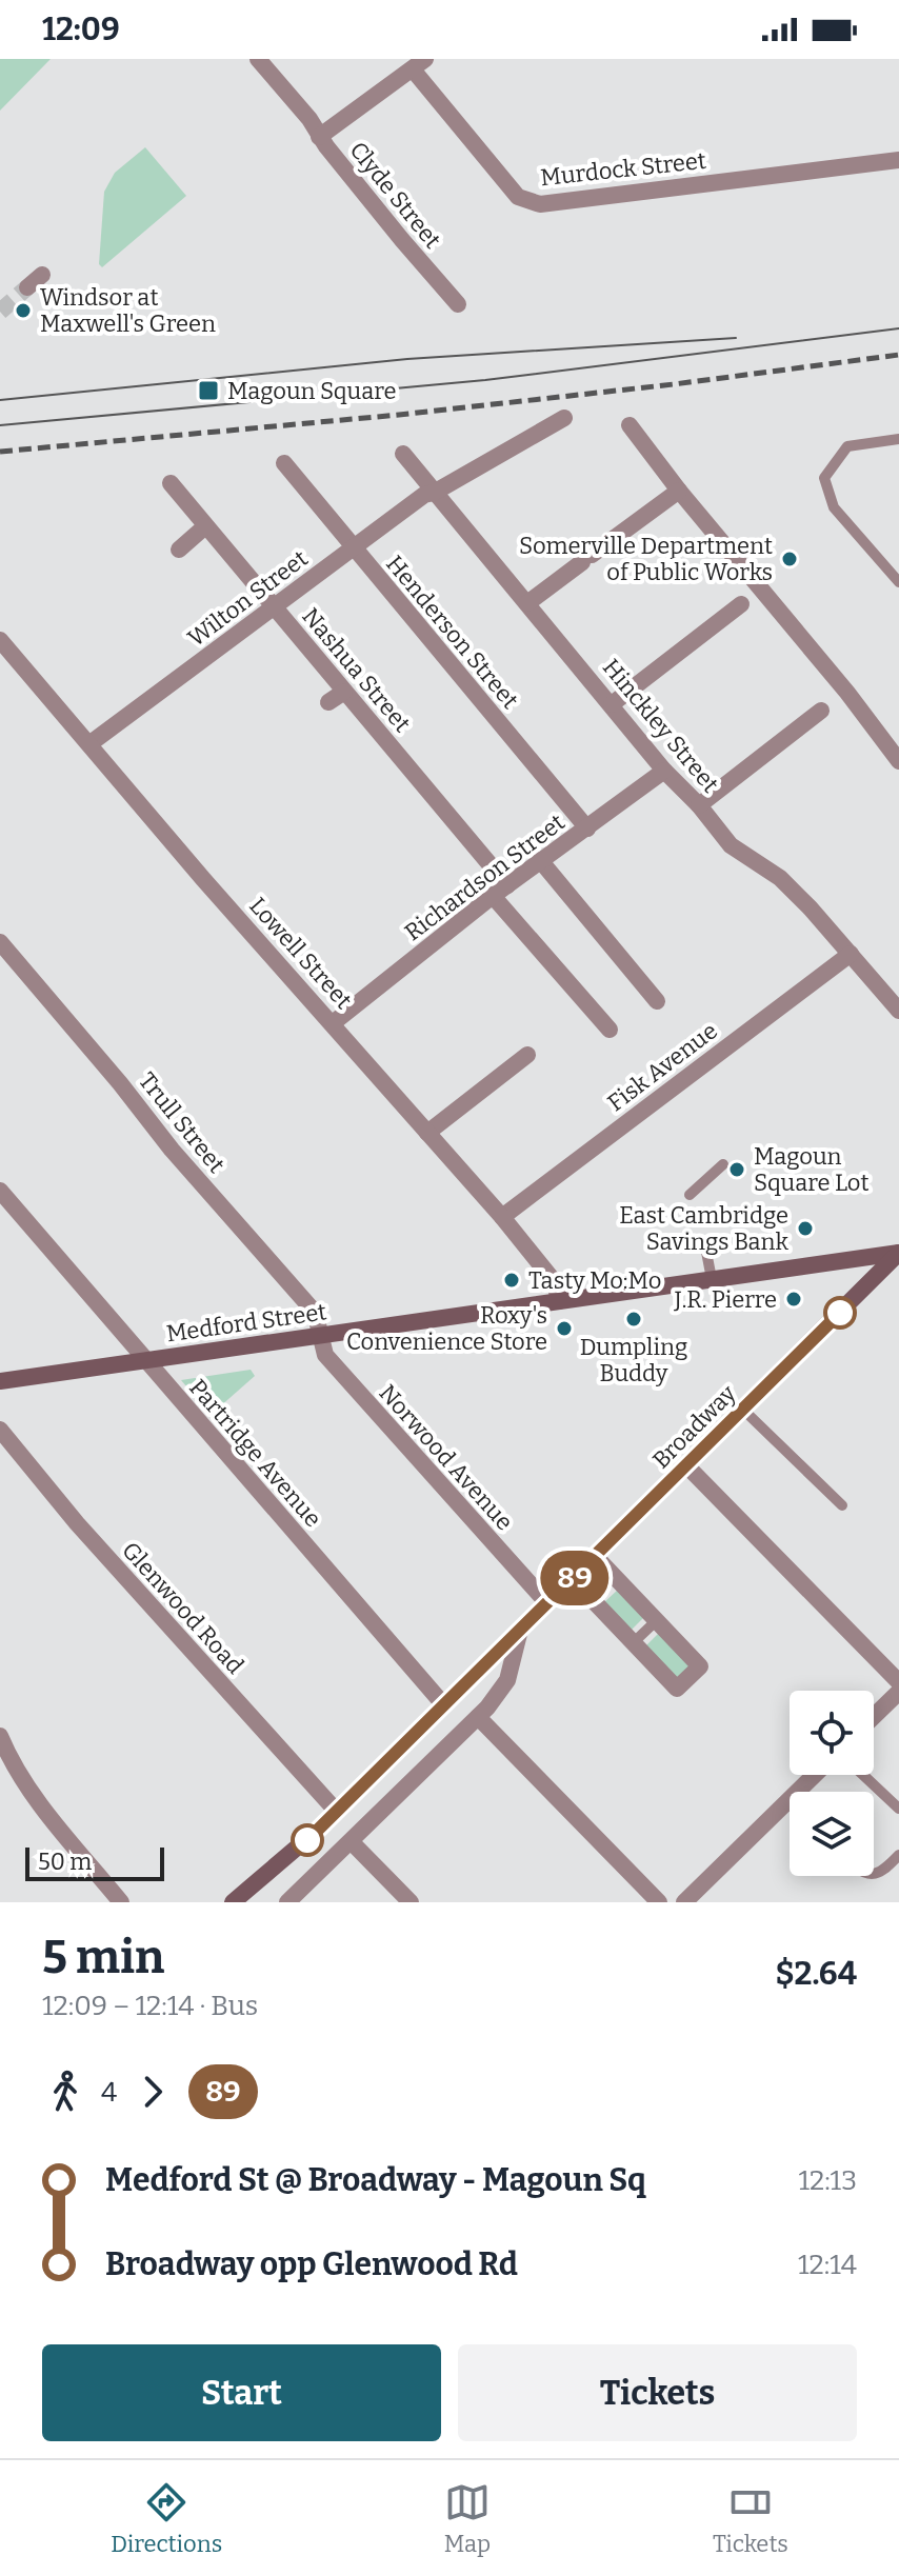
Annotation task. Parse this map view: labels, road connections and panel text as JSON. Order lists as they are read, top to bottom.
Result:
{
  "streets": {
    "main road": ["Medford Street", "Broadway"],
    "street": [
      "Murdock Street",
      "Clyde Street",
      "Wilton Street",
      "Henderson Street",
      "Nashua Street",
      "Hinckley Street",
      "Richardson Street",
      "Lowell Street",
      "Fisk Avenue",
      "Trull Street",
      "Partridge Avenue",
      "Norwood Avenue",
      "Glenwood Road"
    ]
  },
  "crossings": [
    ["Murdock Street", "Clyde Street"],
    ["Wilton Street", "Henderson Street"],
    ["Wilton Street", "Nashua Street"],
    ["Wilton Street", "Hinckley Street"],
    ["Wilton Street", "Lowell Street"],
    ["Henderson Street", "Richardson Street"],
    ["Nashua Street", "Richardson Street"],
    ["Hinckley Street", "Richardson Street"],
    ["Hinckley Street", "Fisk Avenue"],
    ["Richardson Street", "Lowell Street"],
    ["Lowell Street", "Fisk Avenue"],
    ["Lowell Street", "Medford Street"],
    ["Trull Street", "Medford Street"],
    ["Trull Street", "Norwood Avenue"],
    ["Medford Street", "Broadway"],
    ["Medford Street", "Partridge Avenue"],
    ["Medford Street", "Norwood Avenue"],
    ["Broadway", "Partridge Avenue"],
    ["Broadway", "Norwood Avenue"],
    ["Broadway", "Glenwood Road"]
  ],
  "places": {
    "other": [
      "Windsor at Maxwell's Green",
      "Somerville Department of Public Works",
      "Magoun Square Lot",
      "East Cambridge Savings Bank",
      "Tasty Mo:Mo",
      "J.R. Pierre",
      "Dumpling Buddy",
      "Roxy's Convenience Store"
    ],
    "transit": ["Magoun Square"]
  },
  "lines": ["bus line 89"],
  "scale_bar": "50 m",
  "page": {
    "status": "12:09",
    "on_map": "89",
    "scale": "50 m",
    "heading": ["5 min", "12:09 – 12:14 · Bus", "$2.64"],
    "legs": ["4", "89"],
    "list": [
      {
        "name": "Medford St @ Broadway - Magoun Sq",
        "value": "12:13"
      },
      {
        "name": "Broadway opp Glenwood Rd",
        "value": "12:14"
      }
    ],
    "buttons": ["Start", "Tickets"],
    "tabs": ["Directions", "Map", "Tickets"]
  }
}
